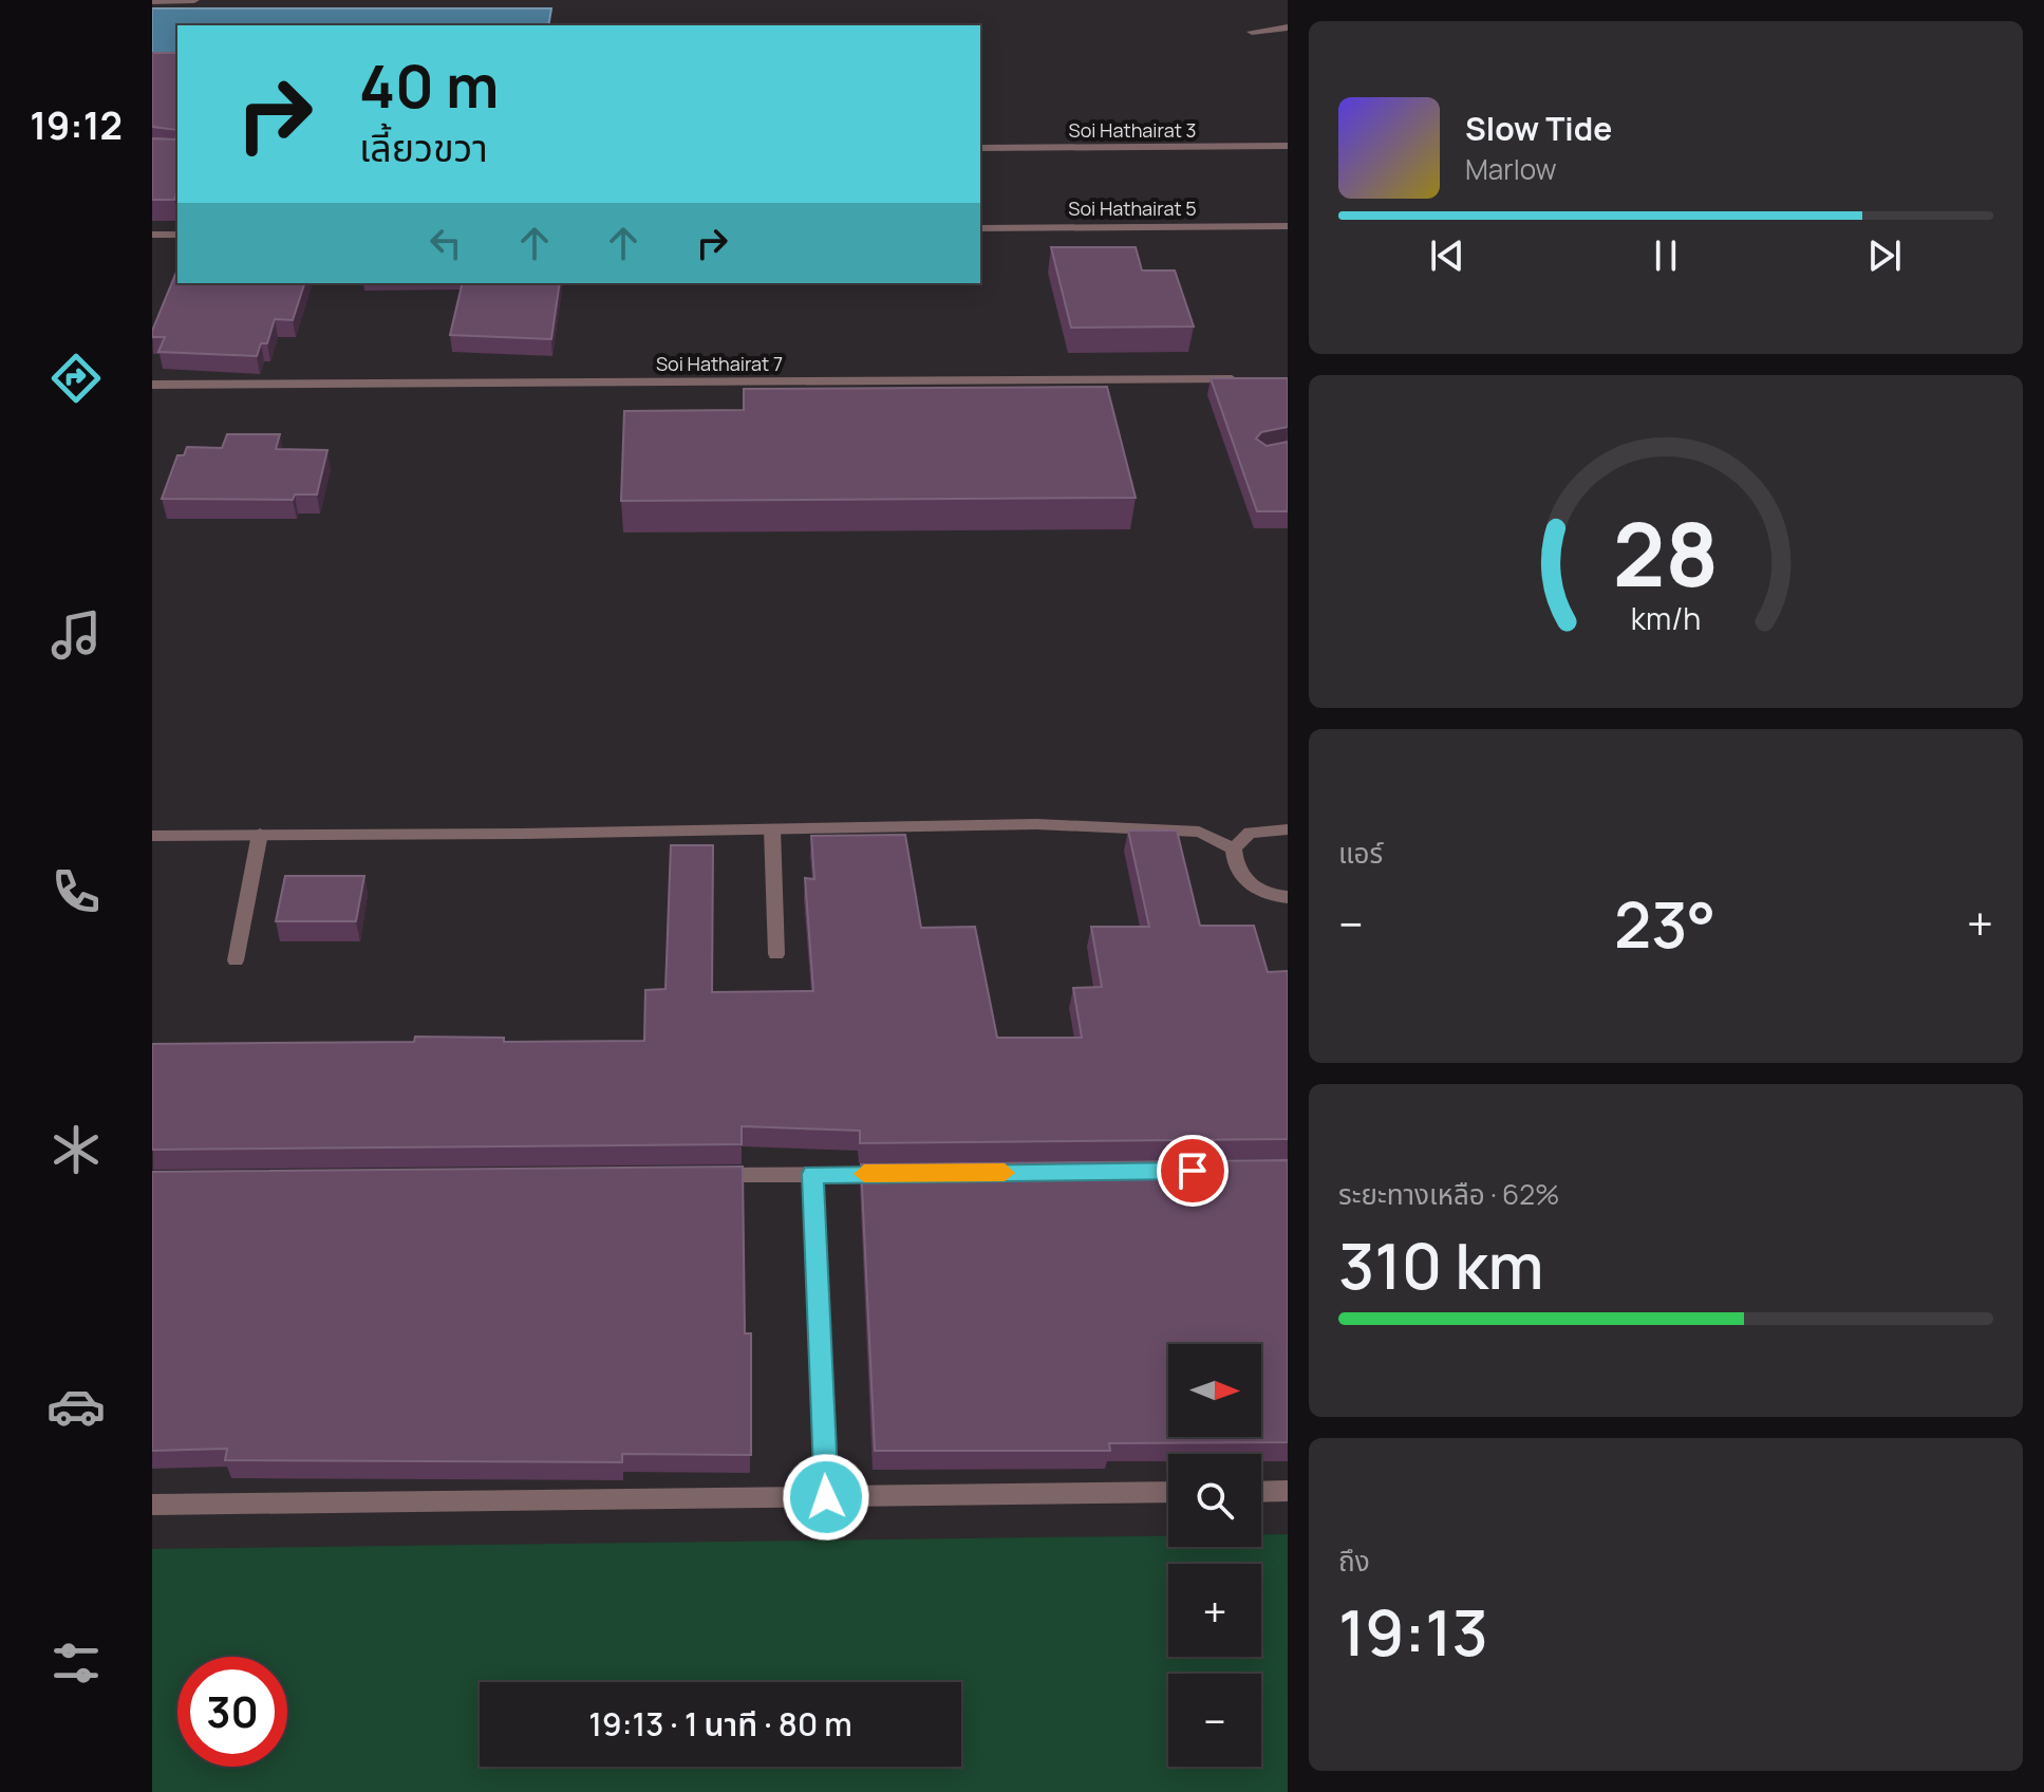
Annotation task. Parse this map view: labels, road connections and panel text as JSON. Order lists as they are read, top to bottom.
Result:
{
  "streets": {
    "street": ["Soi Hathairat 3", "Soi Hathairat 5", "Soi Hathairat 7"]
  },
  "north": "right",
  "page": {
    "tabs": "19:12",
    "turn": ["40 m", "เลี้ยวขวา"],
    "song": ["Slow Tide", "Marlow"],
    "tile": [
      "แอร์",
      ["ระยะทางเหลือ · 62%", "310 km"],
      ["ถึง", "19:13"]
    ],
    "heat": ["−", "23°", "+"],
    "map_buttons": ["+", "−"],
    "limit": "30",
    "trip": "19:13 · 1 นาที · 80 m",
    "gauge": ["28", "km/h"]
  }
}
